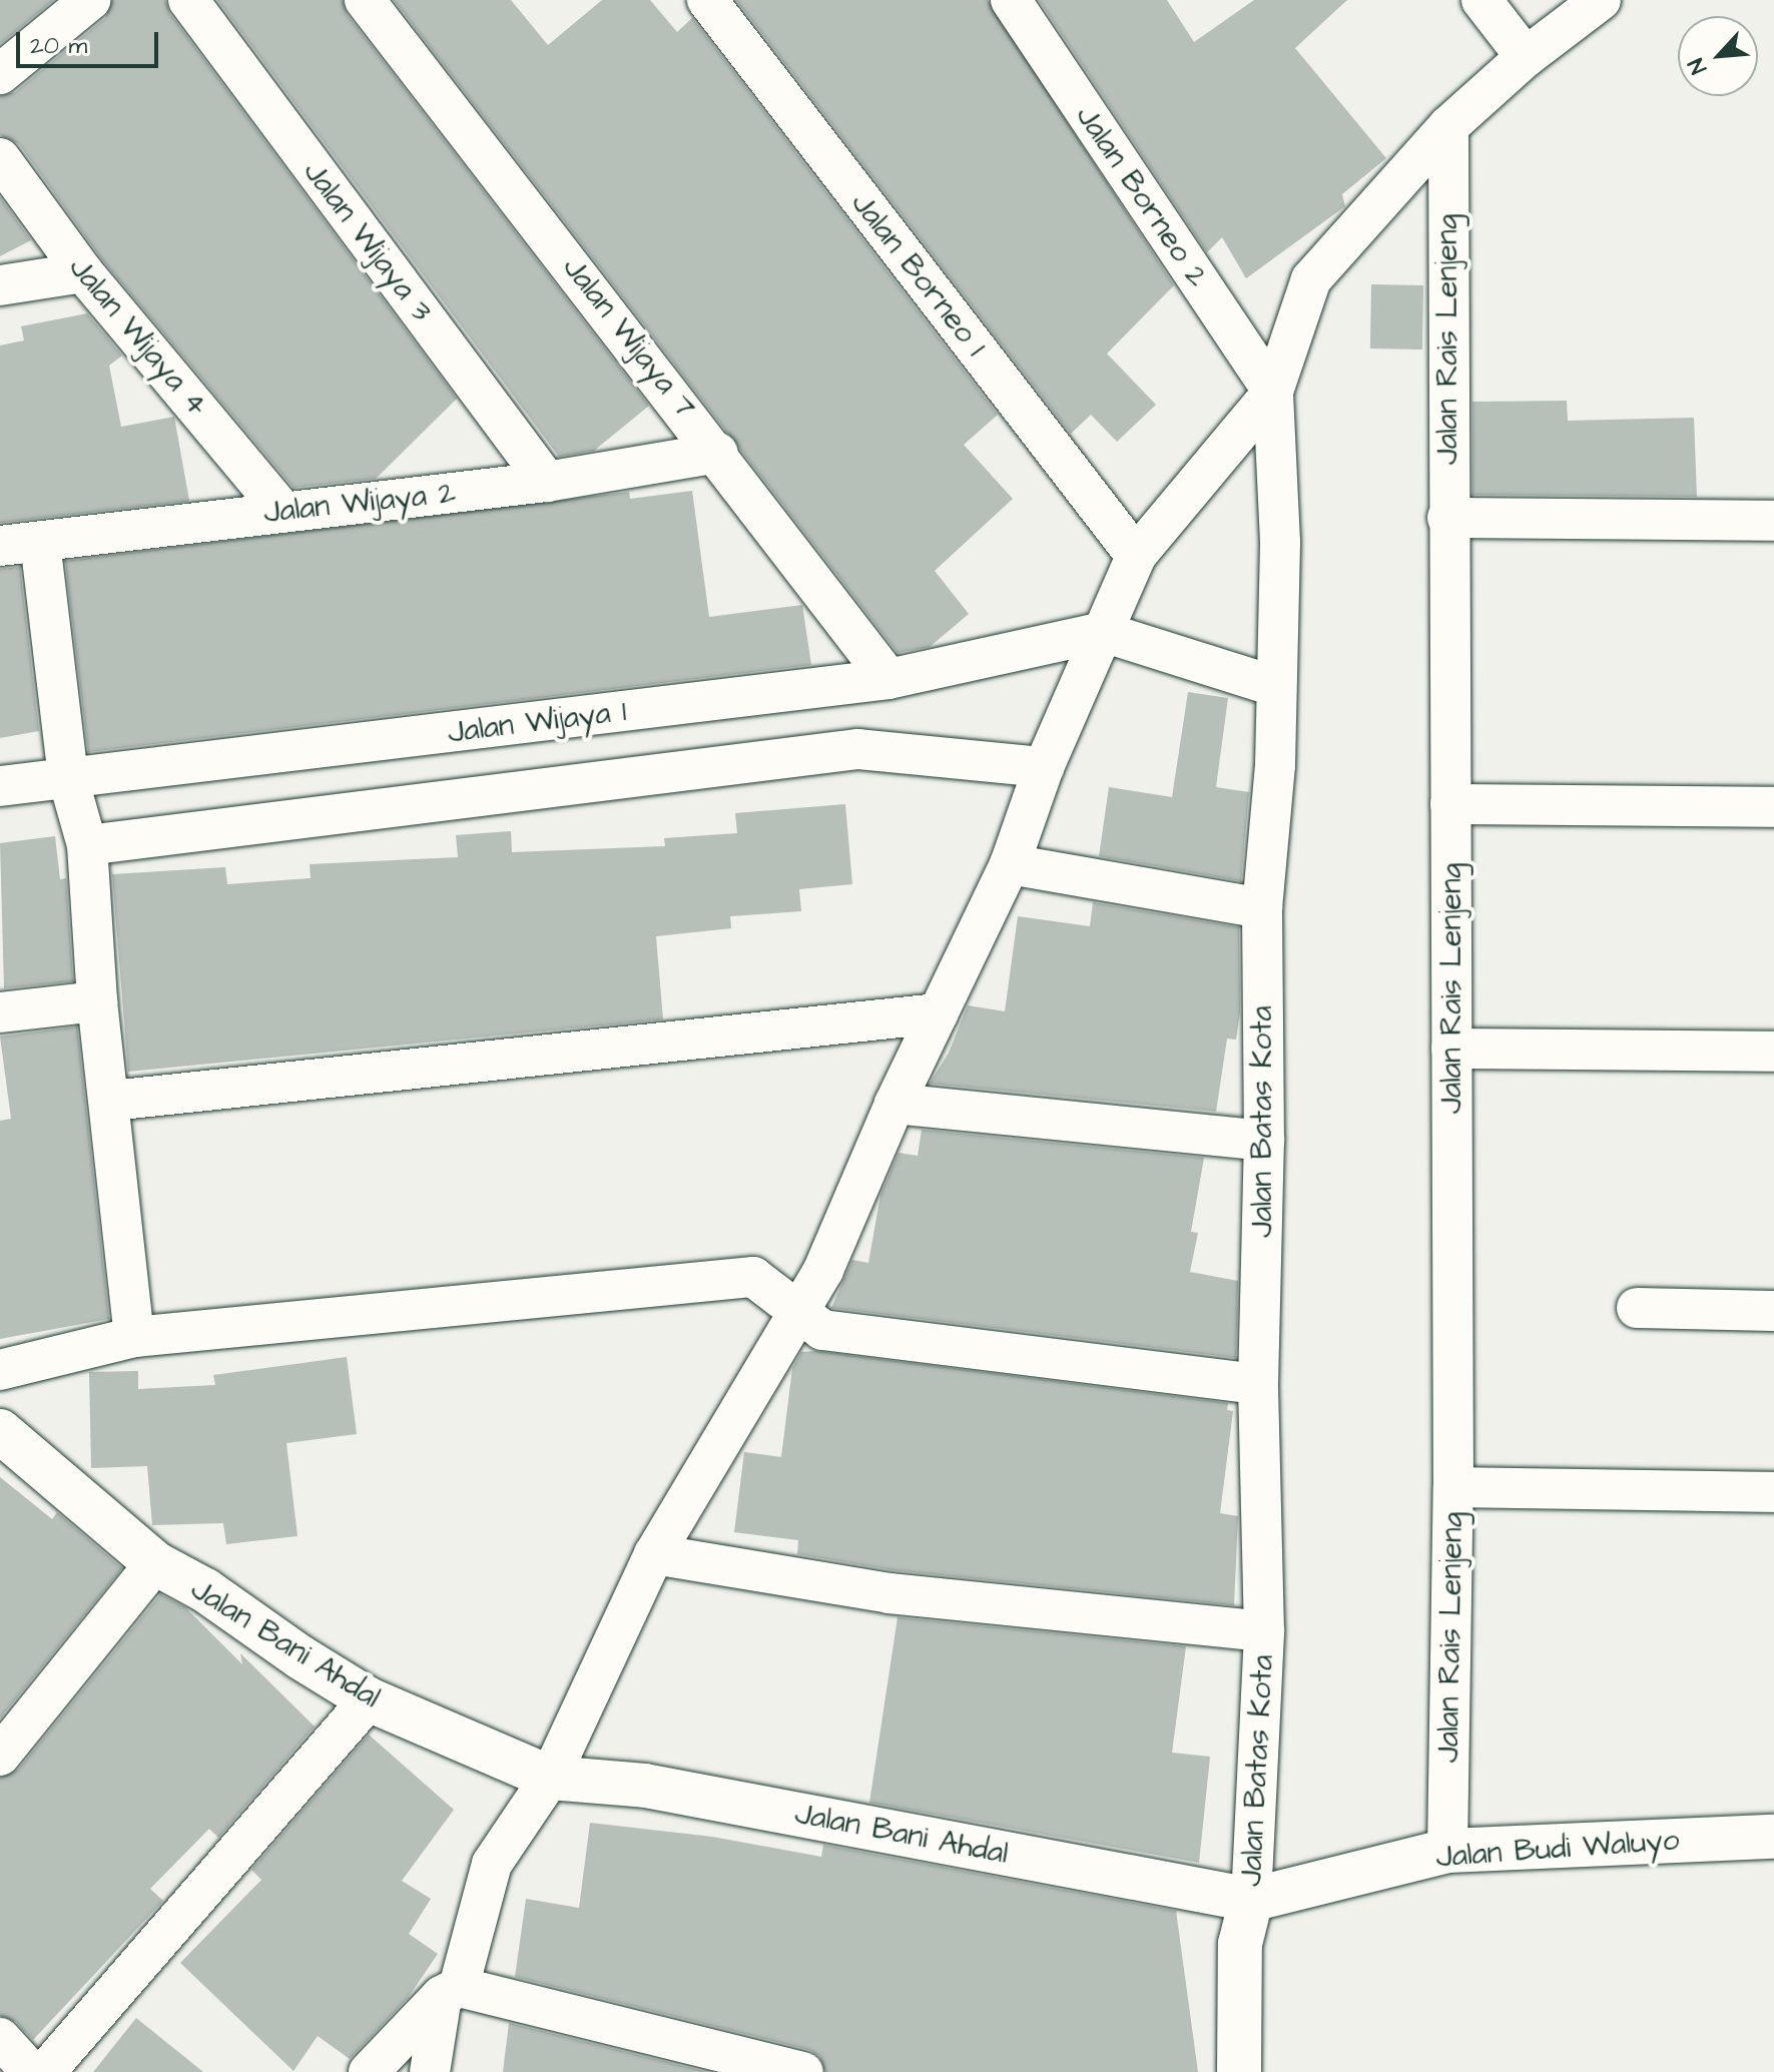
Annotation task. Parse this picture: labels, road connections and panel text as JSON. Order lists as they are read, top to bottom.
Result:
{
  "streets": {
    "street": [
      "Jalan Borneo 2",
      "Jalan Wijaya 3",
      "Jalan Borneo 1",
      "Jalan Wijaya 4",
      "Jalan Wijaya 7",
      "Jalan Rais Lenjeng",
      "Jalan Wijaya 2",
      "Jalan Wijaya 1",
      "Jalan Batas Kota",
      "Jalan Bani Ahdal",
      "Jalan Budi Waluyo"
    ]
  },
  "crossings": [
    ["Jalan Borneo 2", "Jalan Batas Kota"],
    ["Jalan Wijaya 3", "Jalan Wijaya 2"],
    ["Jalan Wijaya 4", "Jalan Wijaya 2"],
    ["Jalan Wijaya 7", "Jalan Wijaya 2"],
    ["Jalan Wijaya 7", "Jalan Wijaya 1"],
    ["Jalan Rais Lenjeng", "Jalan Batas Kota"],
    ["Jalan Rais Lenjeng", "Jalan Budi Waluyo"],
    ["Jalan Batas Kota", "Jalan Bani Ahdal"],
    ["Jalan Batas Kota", "Jalan Budi Waluyo"],
    ["Jalan Bani Ahdal", "Jalan Budi Waluyo"]
  ],
  "scale_bar": "20 m",
  "north": "bottom left"
}
